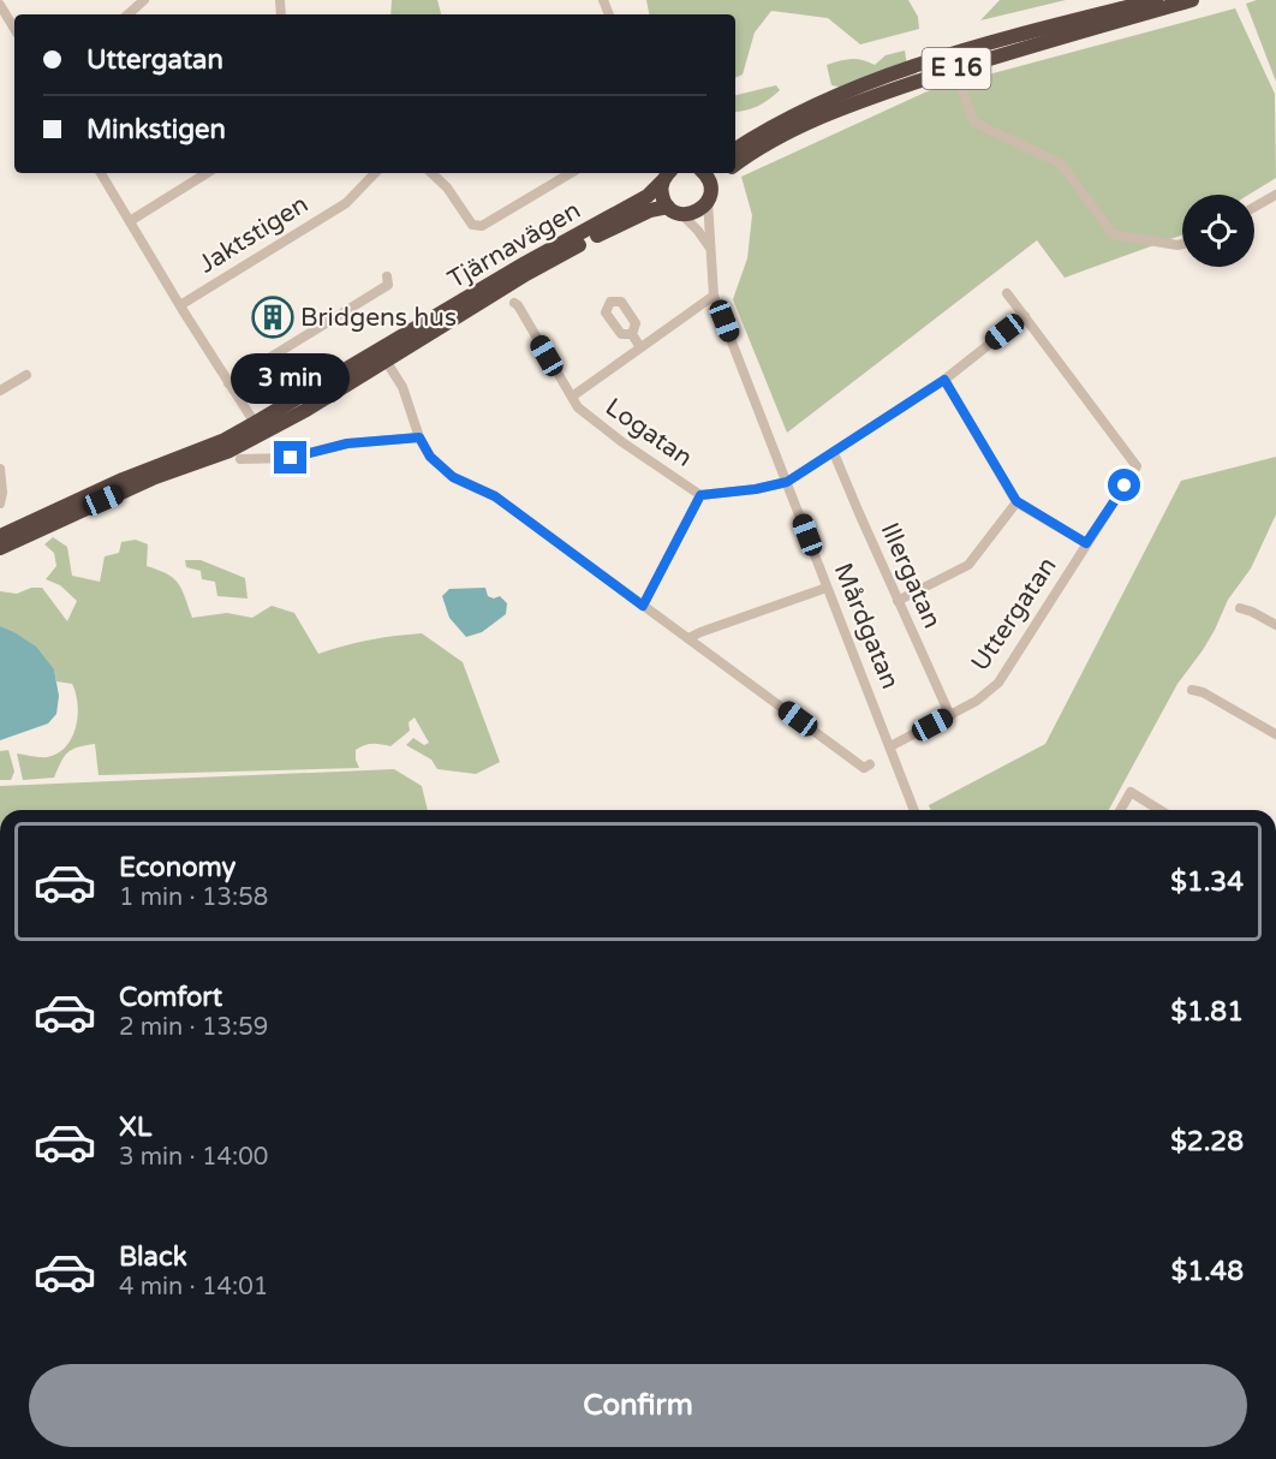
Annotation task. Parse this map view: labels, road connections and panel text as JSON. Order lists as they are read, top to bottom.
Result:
{
  "streets": {
    "highway": ["E 16", "Tjärnavägen"],
    "street": [
      "Jaktstigen",
      "Logatan",
      "Illergatan",
      "Uttergatan",
      "Mårdgatan"
    ]
  },
  "crossings": [
    ["E 16", "Tjärnavägen"],
    ["E 16", "Mårdgatan"],
    ["Logatan", "Illergatan"],
    ["Logatan", "Uttergatan"],
    ["Logatan", "Mårdgatan"],
    ["Illergatan", "Uttergatan"],
    ["Uttergatan", "Mårdgatan"]
  ],
  "places": {
    "building": ["Bridgens hus"]
  },
  "page": {
    "banner": ["Uttergatan", "Minkstigen"],
    "bubble": "3 min",
    "list": [
      {
        "name": "Economy",
        "note": "1 min · 13:58",
        "value": "$1.34"
      },
      {
        "name": "Comfort",
        "note": "2 min · 13:59",
        "value": "$1.81"
      },
      {
        "name": "XL",
        "note": "3 min · 14:00",
        "value": "$2.28"
      },
      {
        "name": "Black",
        "note": "4 min · 14:01",
        "value": "$1.48"
      }
    ],
    "buttons": "Confirm"
  }
}
